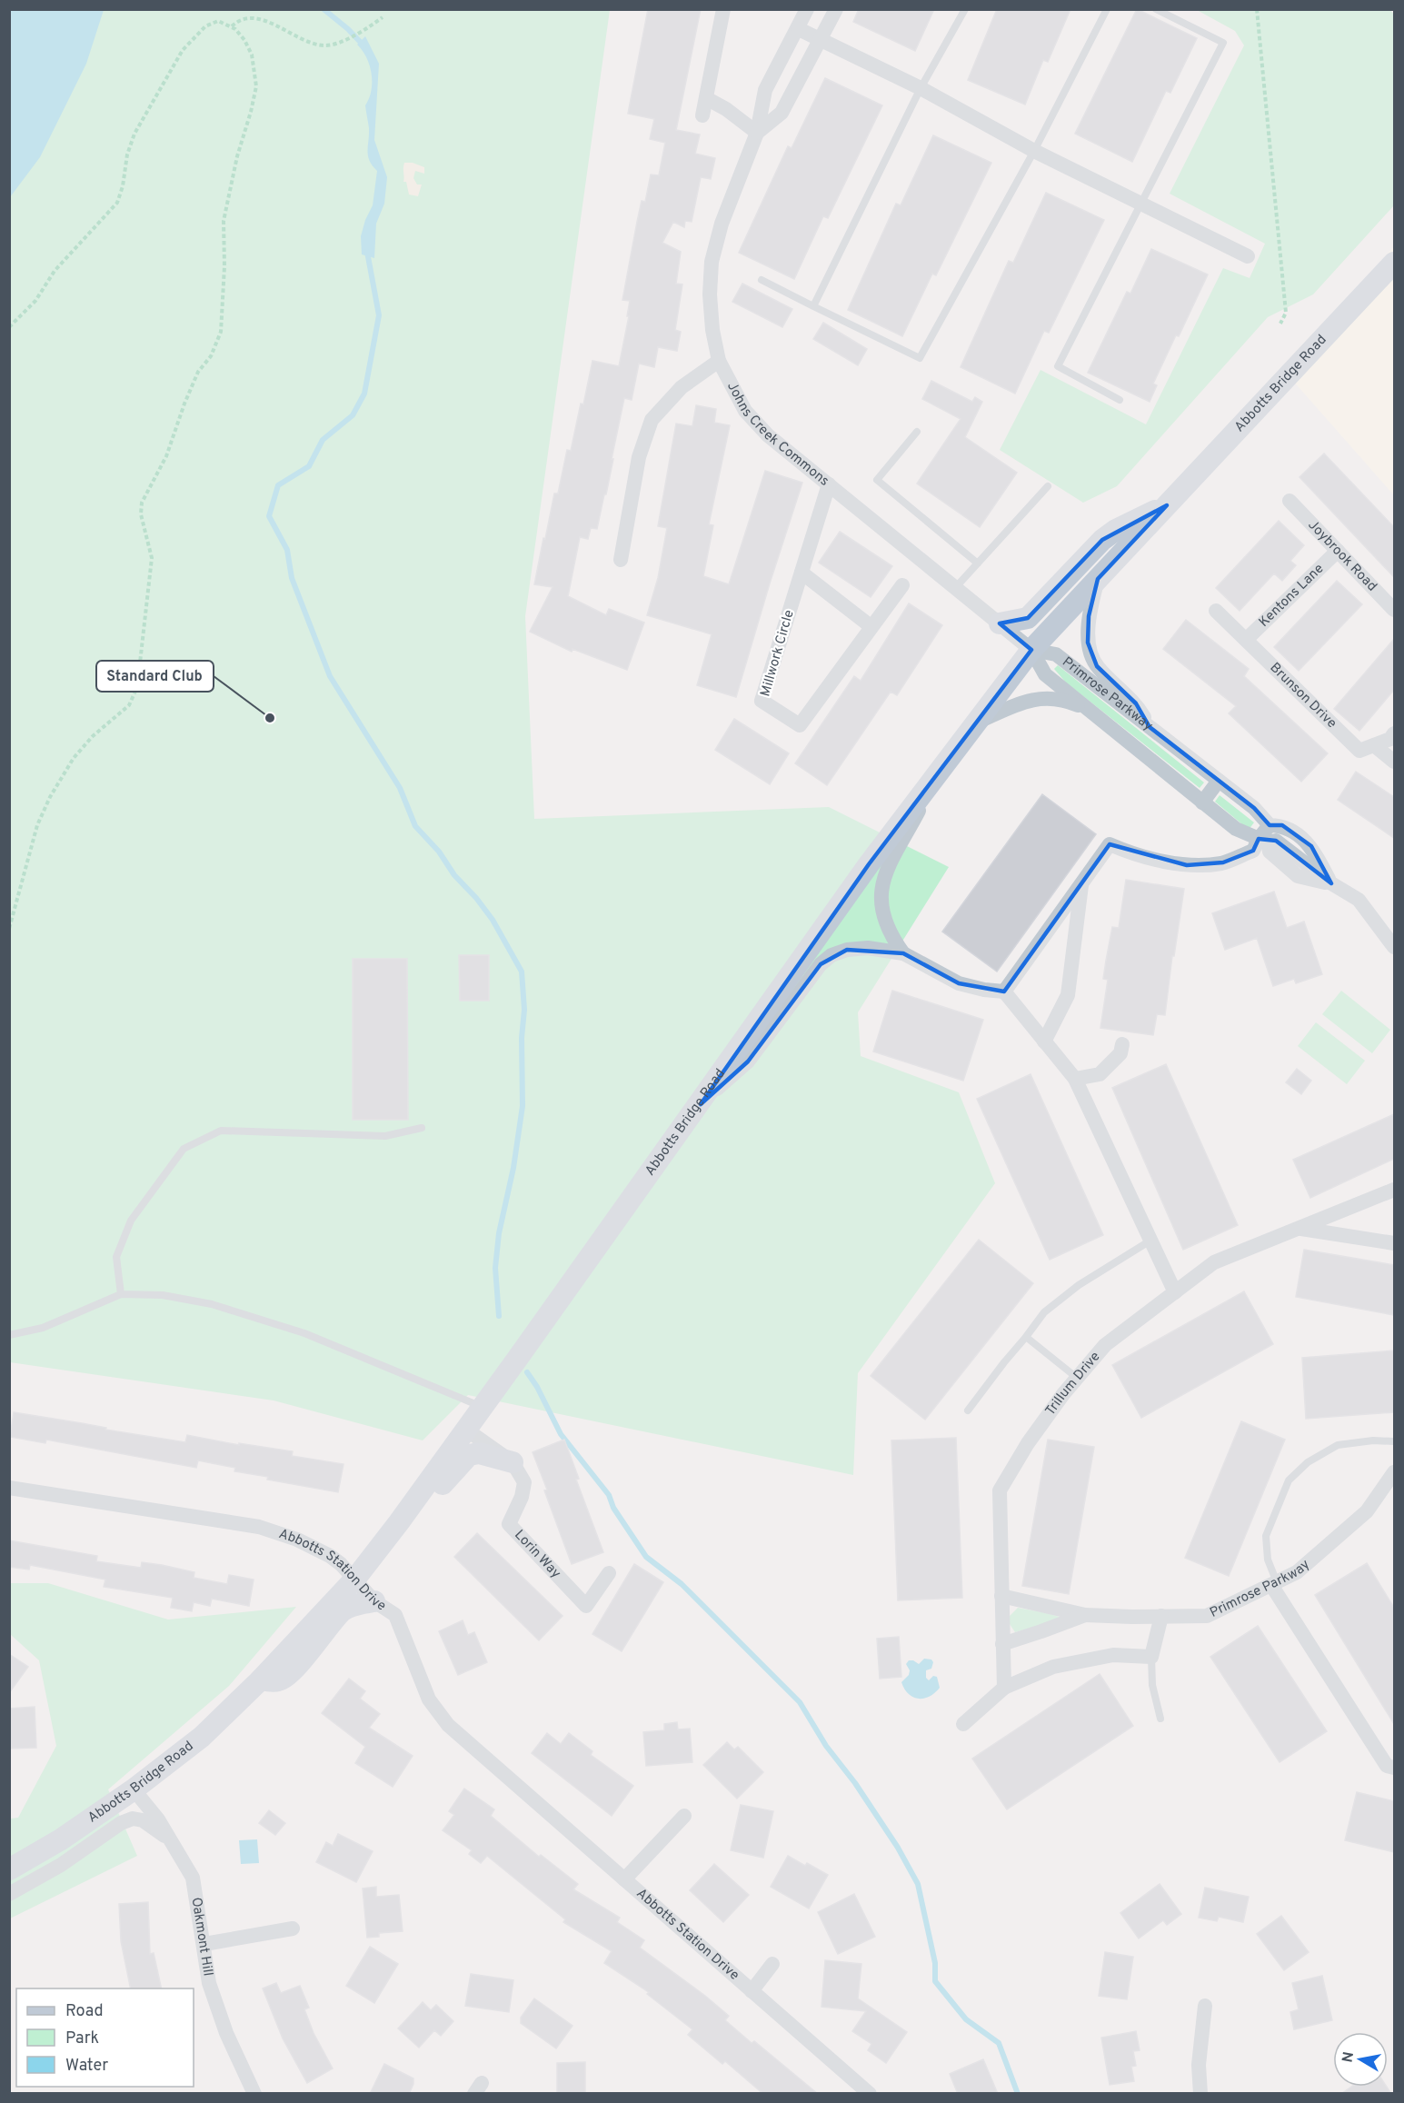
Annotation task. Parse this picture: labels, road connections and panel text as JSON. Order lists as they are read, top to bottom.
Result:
{
  "streets": {
    "main road": ["Abbotts Bridge Road"],
    "street": [
      "Johns Creek Commons",
      "Joybrook Road",
      "Kentons Lane",
      "Millwork Circle",
      "Primrose Parkway",
      "Brunson Drive",
      "Trillum Drive",
      "Lorin Way",
      "Abbotts Station Drive",
      "Oakmont Hill"
    ]
  },
  "crossings": [
    ["Abbotts Bridge Road", "Johns Creek Commons"],
    ["Abbotts Bridge Road", "Primrose Parkway"],
    ["Abbotts Bridge Road", "Lorin Way"],
    ["Abbotts Bridge Road", "Abbotts Station Drive"],
    ["Abbotts Bridge Road", "Oakmont Hill"],
    ["Johns Creek Commons", "Millwork Circle"],
    ["Johns Creek Commons", "Primrose Parkway"],
    ["Joybrook Road", "Kentons Lane"],
    ["Kentons Lane", "Brunson Drive"],
    ["Primrose Parkway", "Trillum Drive"]
  ],
  "places": ["Standard Club"],
  "legend": ["Road", "Park", "Water"],
  "north": "left"
}
